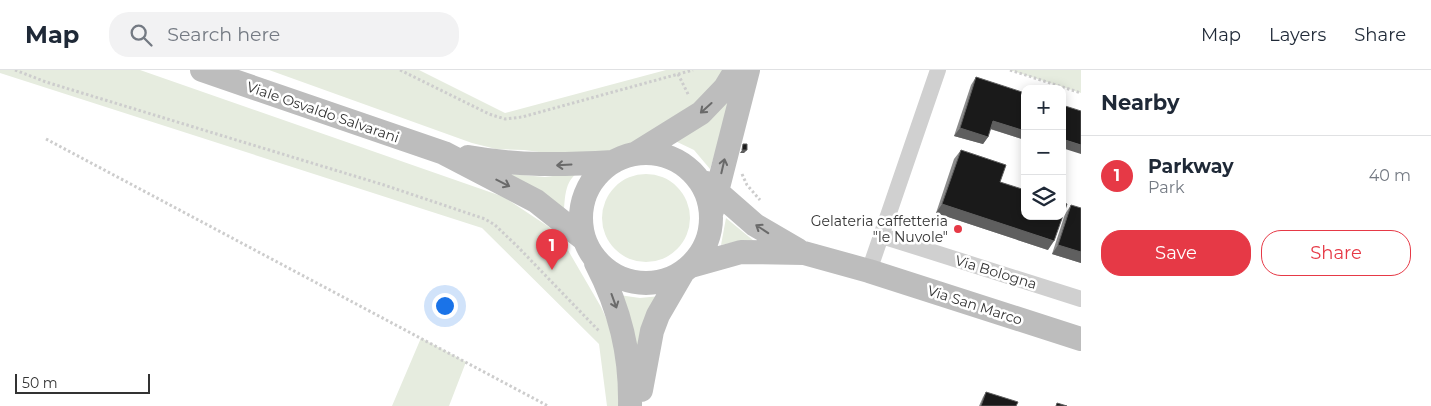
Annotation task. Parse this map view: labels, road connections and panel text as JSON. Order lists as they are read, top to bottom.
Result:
{
  "streets": {
    "main road": ["Viale Osvaldo Salvarani", "Via San Marco"],
    "street": ["Via Bologna"]
  },
  "crossings": [
    ["Viale Osvaldo Salvarani", "Via San Marco"]
  ],
  "places": ["Gelateria caffetteria \"le Nuvole\""],
  "scale_bar": "50 m",
  "page": {
    "header": "Map",
    "search": "Search here",
    "nav": ["Map", "Layers", "Share"],
    "heading": "Nearby",
    "map_buttons": ["+", "−"],
    "list": [
      {
        "mark": "1",
        "name": "Parkway",
        "note": "Park",
        "value": "40 m"
      }
    ],
    "buttons": ["Save", "Share"],
    "pins": "1",
    "scale": "50 m"
  }
}
